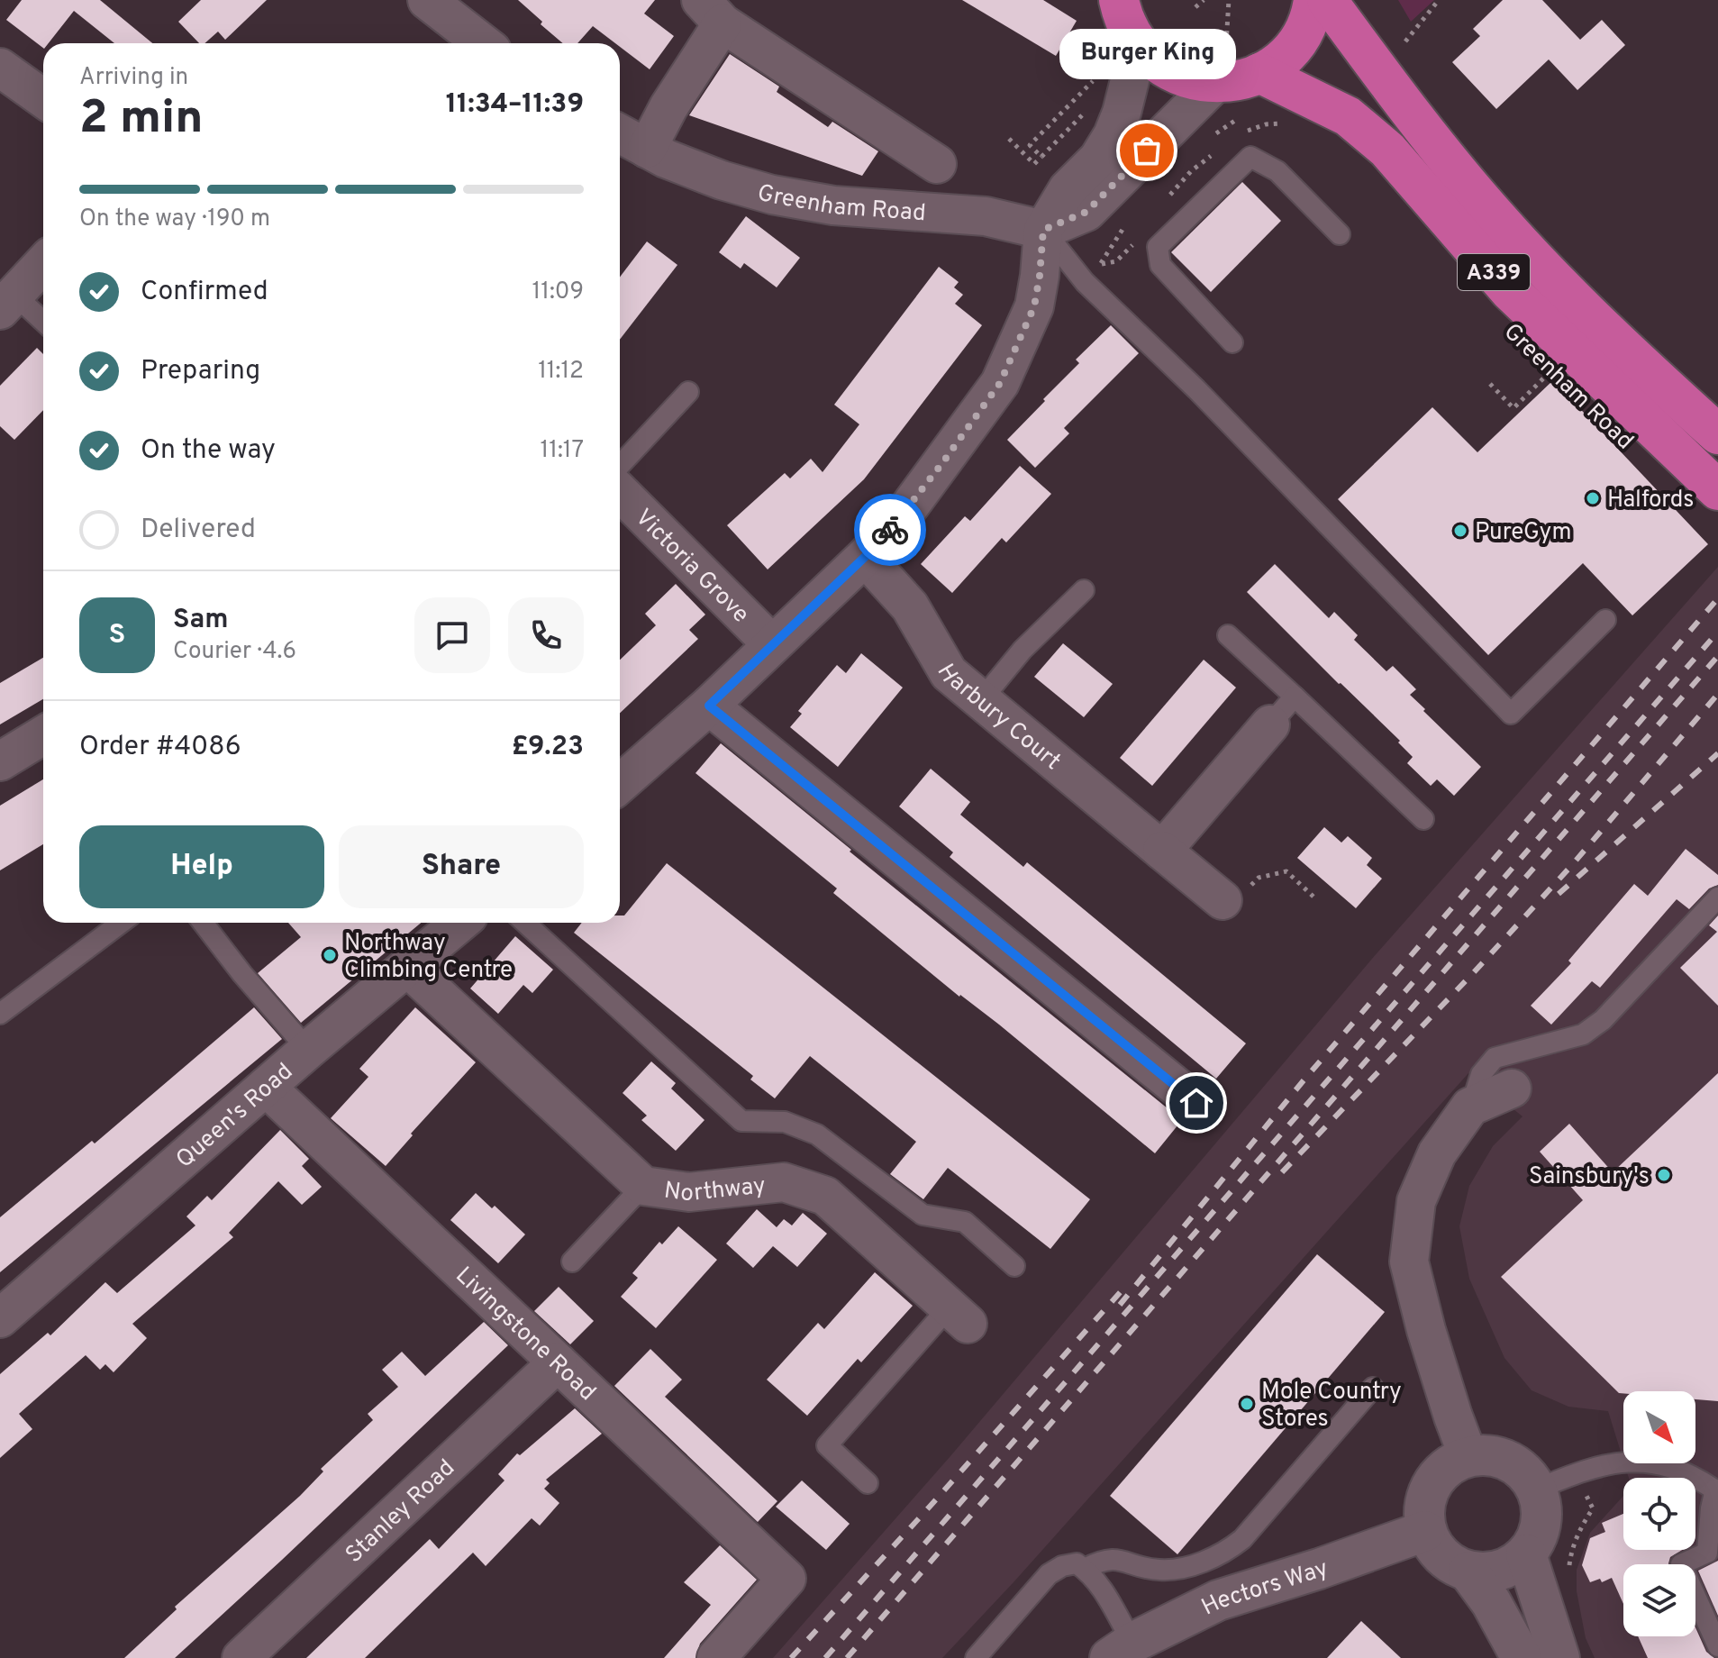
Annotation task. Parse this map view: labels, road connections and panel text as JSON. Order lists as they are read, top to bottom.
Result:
{
  "streets": {
    "highway": ["Greenham Road", "A339"],
    "main road": ["Hectors Way"],
    "street": [
      "Victoria Grove",
      "Harbury Court",
      "Queen's Road",
      "Northway",
      "Livingstone Road",
      "Stanley Road"
    ]
  },
  "crossings": [
    ["Queen's Road", "Northway"],
    ["Queen's Road", "Livingstone Road"],
    ["Livingstone Road", "Stanley Road"]
  ],
  "places": [
    "Burger King",
    "Halfords",
    "PureGym",
    "Northway Climbing Centre",
    "Sainsbury's",
    "Mole Country Stores"
  ],
  "north": "bottom right",
  "page": {
    "bubble": "Burger King",
    "heading": ["2 min", "Arriving in", "11:34–11:39"],
    "panel": [
      "Sam",
      "Courier · 4.6",
      "Order #4086",
      "£9.23"
    ],
    "bar": "On the way · 190 m",
    "list": [
      ["Confirmed", "11:09"],
      ["Preparing", "11:12"],
      ["On the way", "11:17"],
      "Delivered"
    ],
    "round": "S",
    "buttons": ["Help", "Share"]
  }
}
